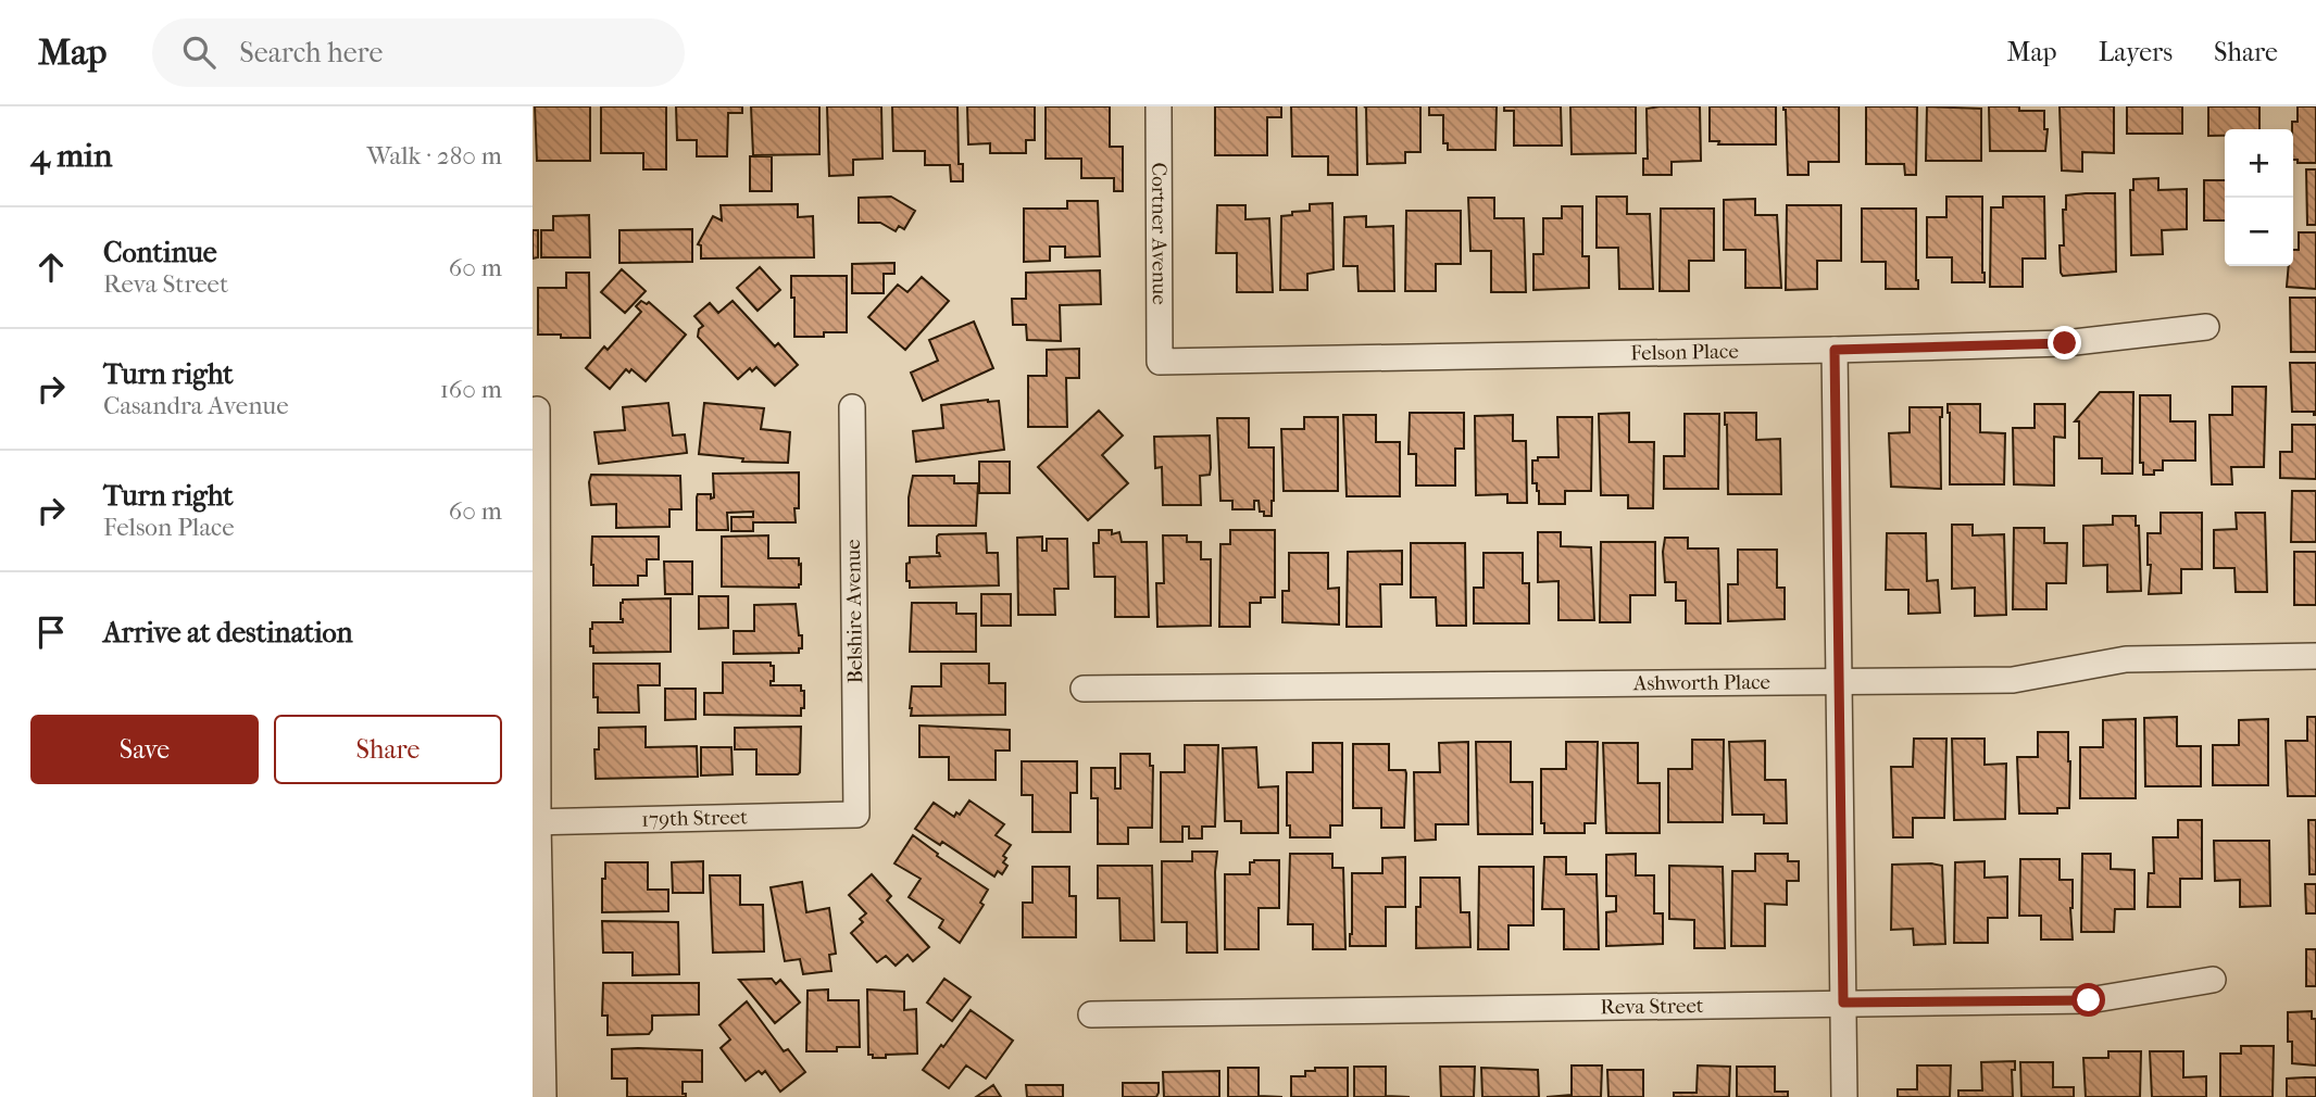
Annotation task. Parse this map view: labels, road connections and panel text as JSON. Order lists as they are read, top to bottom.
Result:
{
  "streets": {
    "street": [
      "Cortner Avenue",
      "Felson Place",
      "Belshire Avenue",
      "Ashworth Place",
      "179th Street",
      "Reva Street"
    ]
  },
  "crossings": [
    ["Cortner Avenue", "Felson Place"],
    ["Belshire Avenue", "179th Street"]
  ],
  "page": {
    "header": "Map",
    "search": "Search here",
    "nav": ["Map", "Layers", "Share"],
    "heading": ["4 min", "Walk · 280 m"],
    "map_buttons": ["+", "−"],
    "list": [
      ["Continue", "Reva Street", "60 m"],
      ["Turn right", "Casandra Avenue", "160 m"],
      ["Turn right", "Felson Place", "60 m"],
      "Arrive at destination"
    ],
    "buttons": ["Save", "Share"]
  }
}
